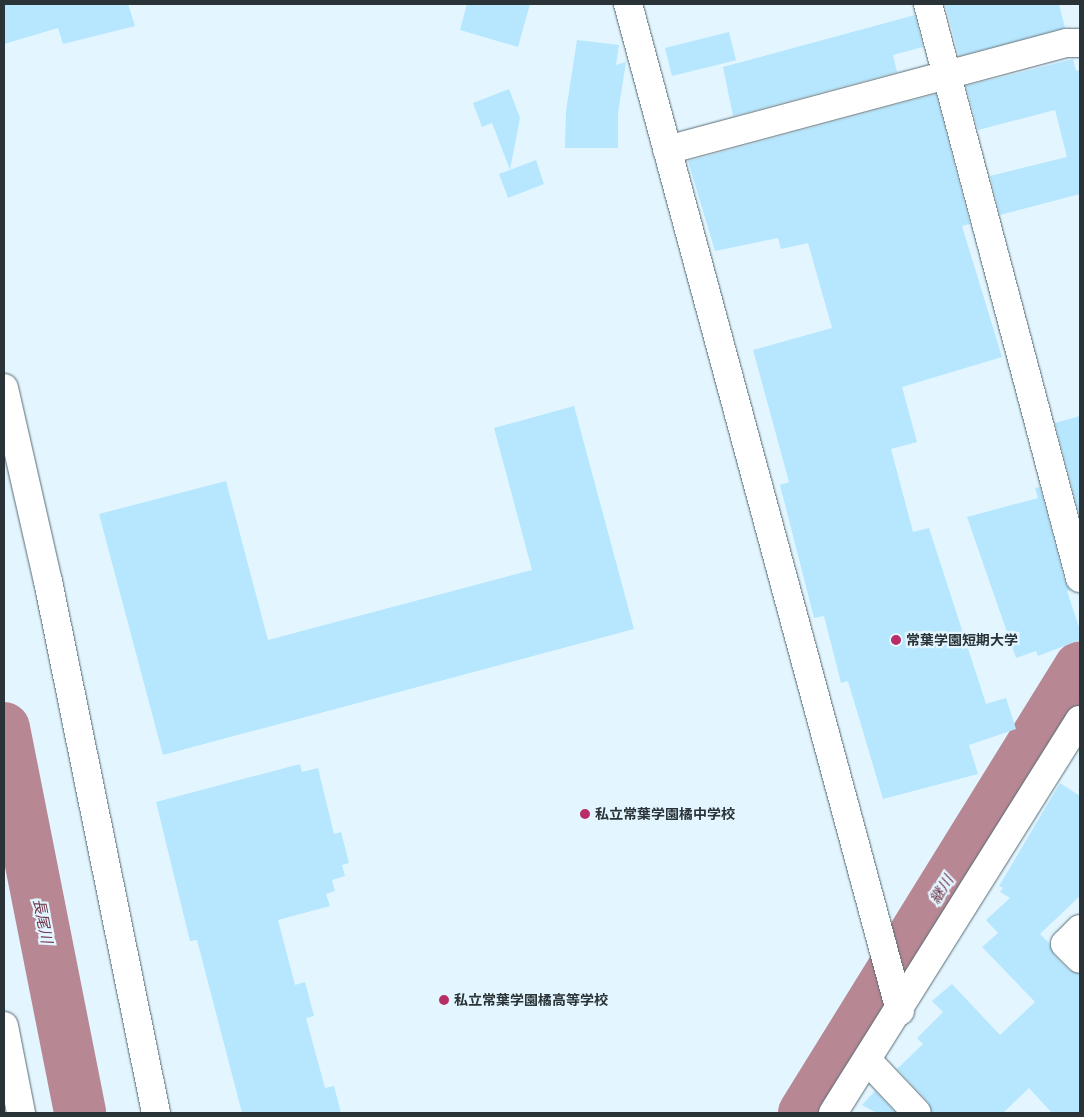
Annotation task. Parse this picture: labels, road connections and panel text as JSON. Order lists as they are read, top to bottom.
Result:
{
  "water": ["継川", "長尾川"],
  "places": ["常葉学園短期大学", "私立常葉学園橘中学校", "私立常葉学園橘高等学校"]
}
